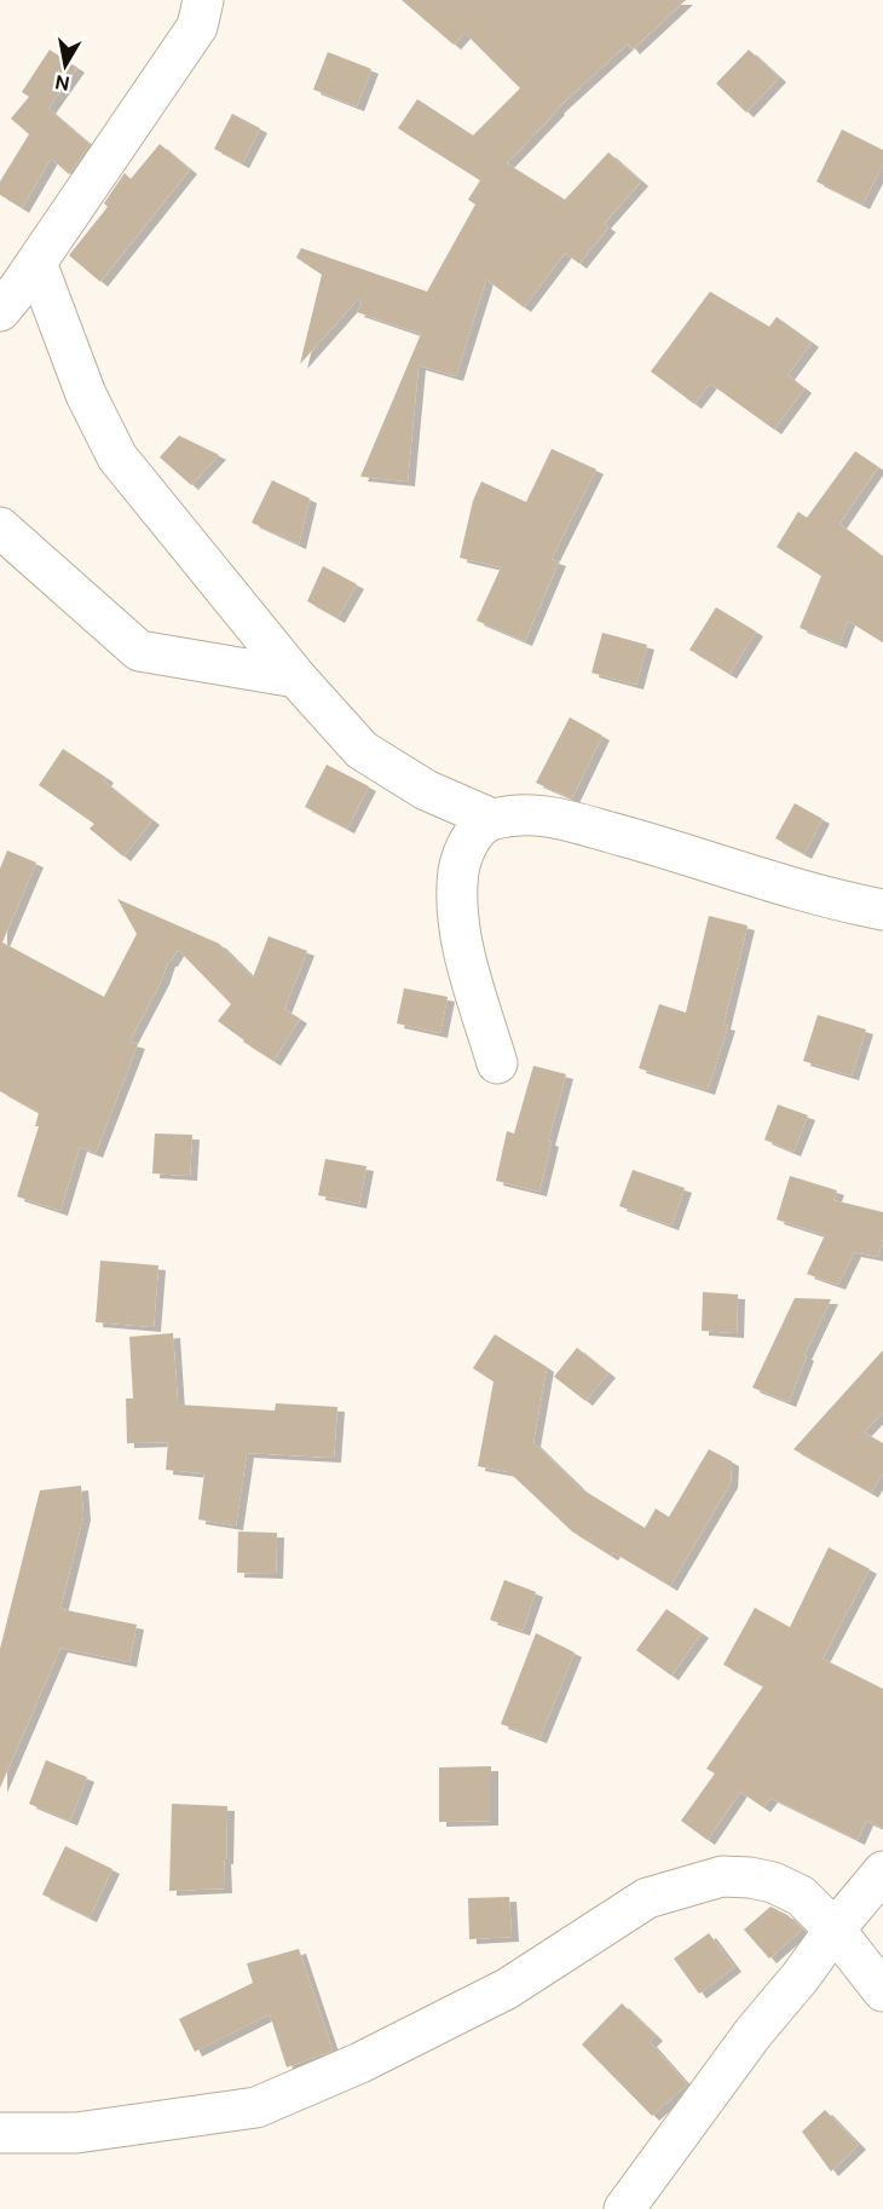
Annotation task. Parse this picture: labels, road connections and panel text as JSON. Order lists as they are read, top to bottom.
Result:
{
  "north": "bottom"
}
